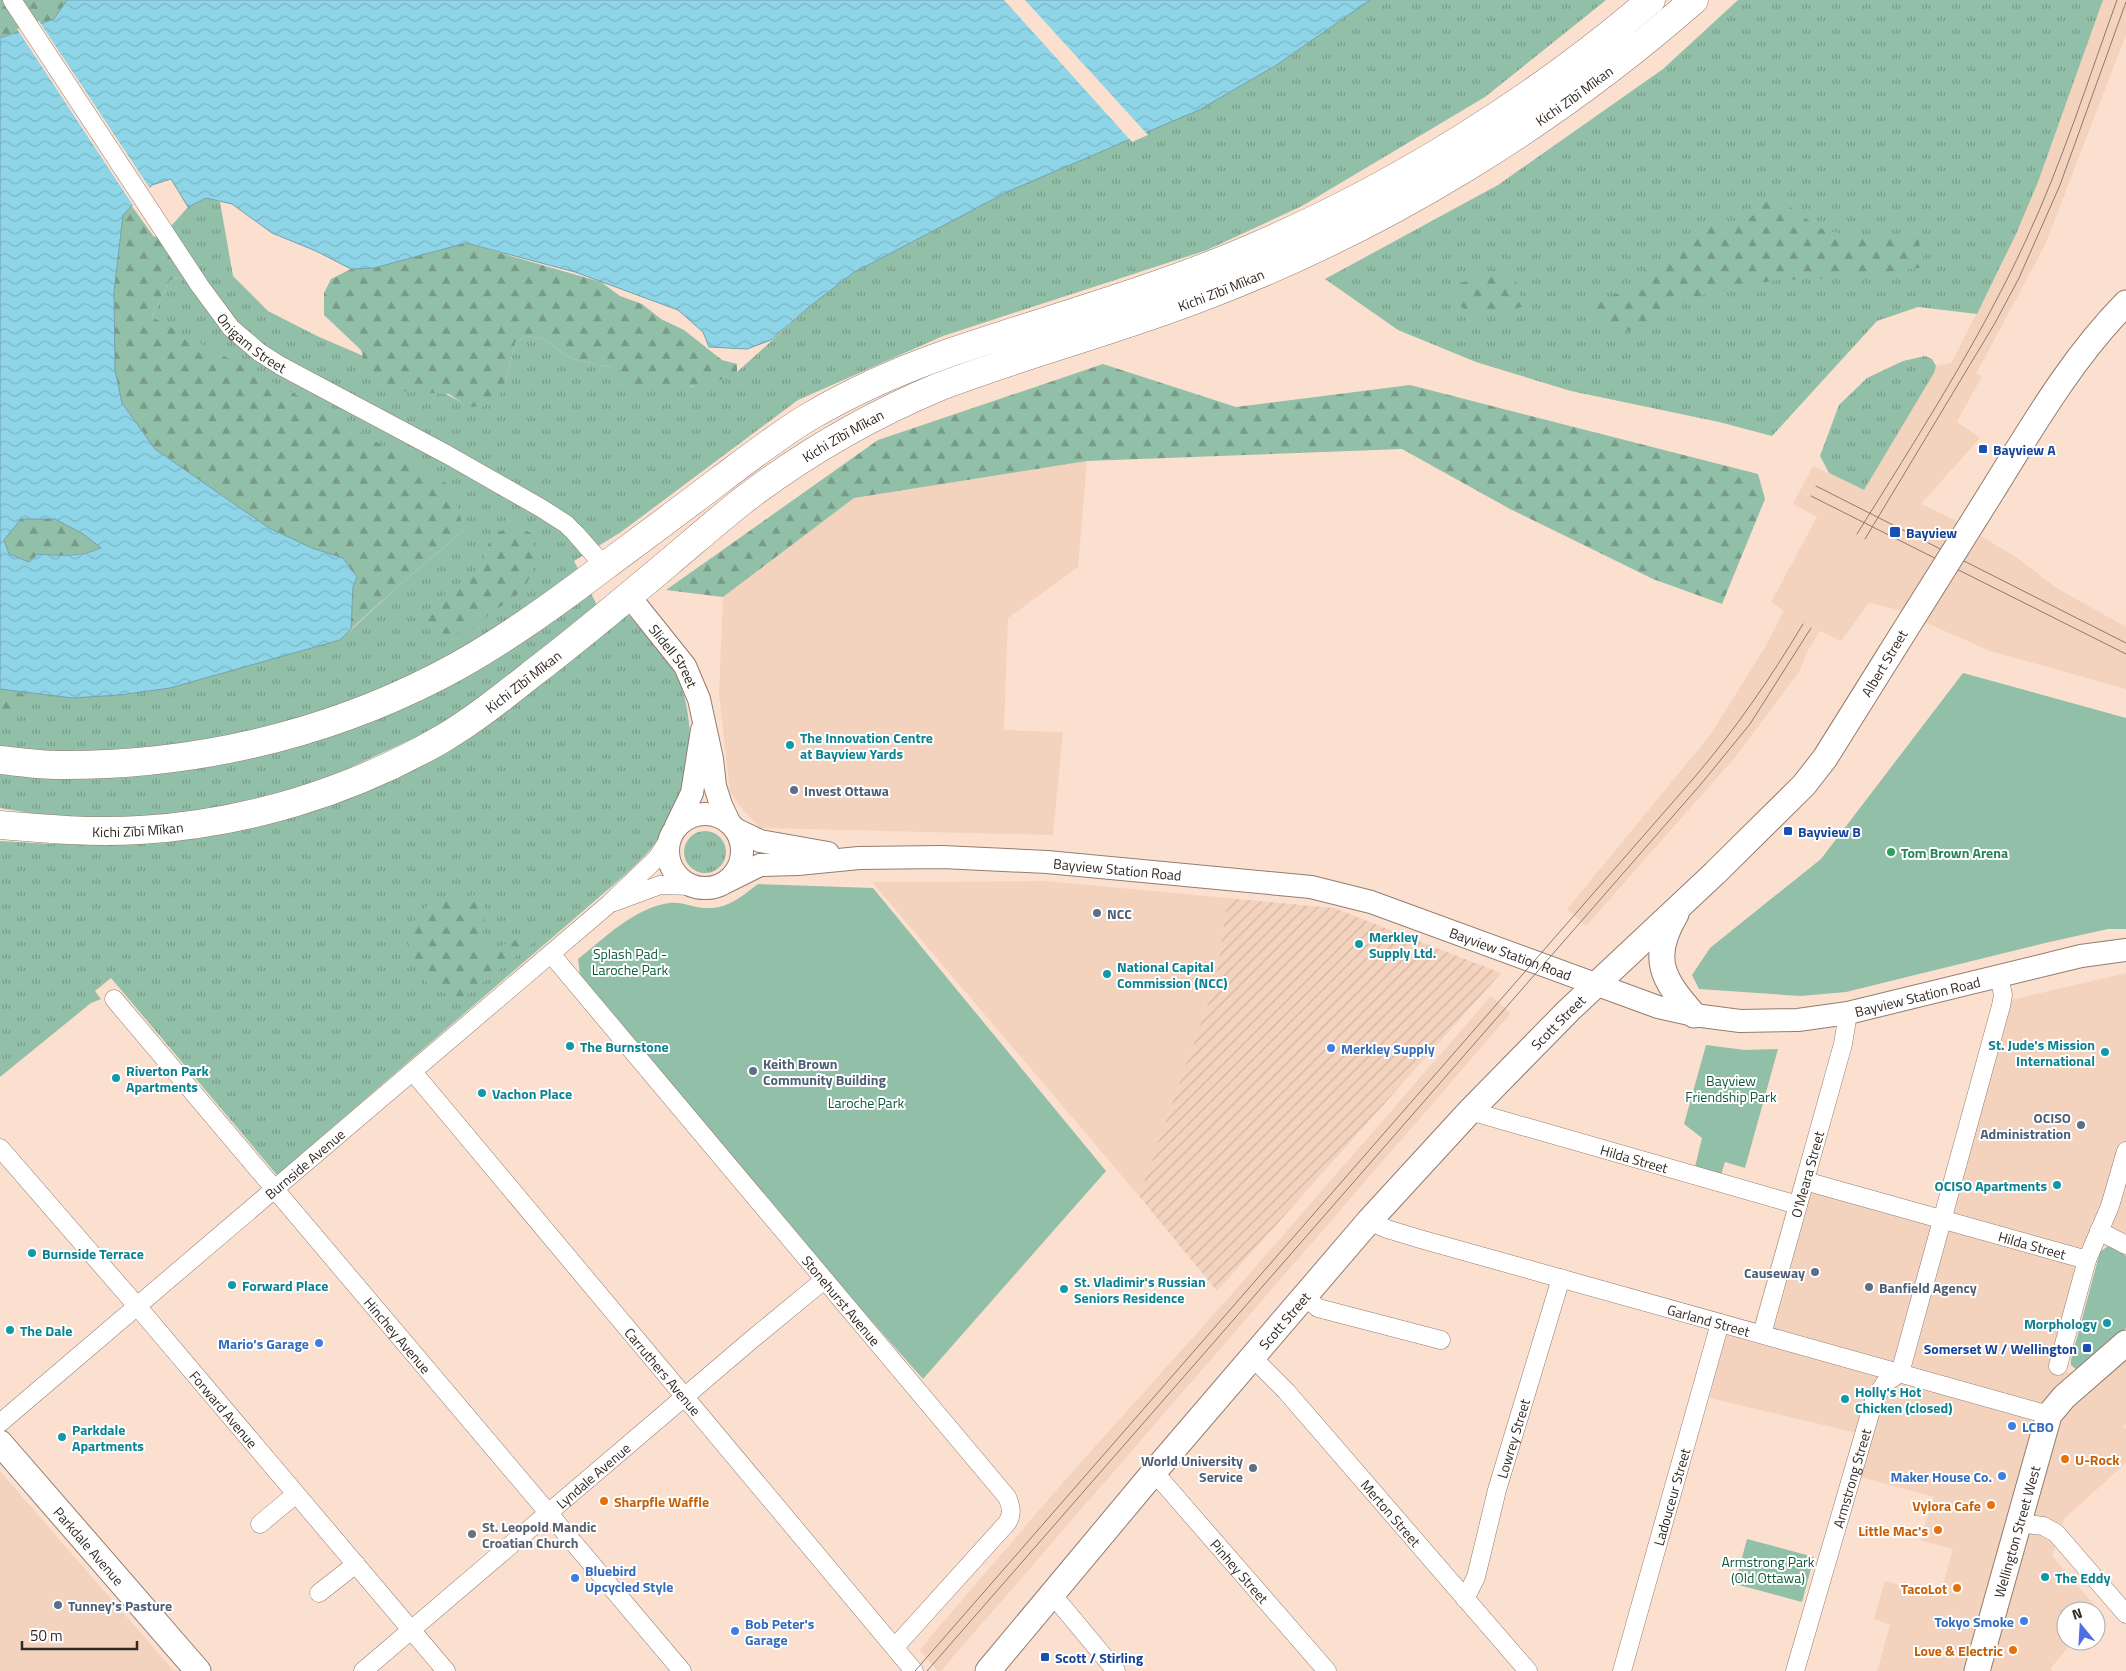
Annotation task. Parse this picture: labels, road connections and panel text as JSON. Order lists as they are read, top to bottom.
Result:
{
  "streets": {
    "highway": ["Kichi Zībī Mīkan"],
    "main road": [
      "Albert Street",
      "Scott Street",
      "Wellington Street West",
      "Parkdale Avenue"
    ],
    "street": [
      "Onigam Street",
      "Slidell Street",
      "Bayview Station Road",
      "Hilda Street",
      "Burnside Avenue",
      "O'Meara Street",
      "Stonehurst Avenue",
      "Garland Street",
      "Hinchey Avenue",
      "Carruthers Avenue",
      "Forward Avenue",
      "Lowrey Street",
      "Lyndale Avenue",
      "Armstrong Street",
      "Ladouceur Street",
      "Merton Street",
      "Pinhey Street"
    ]
  },
  "crossings": [
    ["Kichi Zībī Mīkan", "Onigam Street"],
    ["Kichi Zībī Mīkan", "Slidell Street"],
    ["Slidell Street", "Bayview Station Road"],
    ["Slidell Street", "Burnside Avenue"],
    ["Albert Street", "Bayview Station Road"],
    ["Albert Street", "Scott Street"],
    ["Bayview Station Road", "Scott Street"],
    ["Bayview Station Road", "Burnside Avenue"],
    ["Bayview Station Road", "O'Meara Street"],
    ["Scott Street", "Hilda Street"],
    ["Scott Street", "Garland Street"],
    ["Scott Street", "Merton Street"],
    ["Scott Street", "Pinhey Street"],
    ["Hilda Street", "O'Meara Street"],
    ["Burnside Avenue", "Stonehurst Avenue"],
    ["Burnside Avenue", "Hinchey Avenue"],
    ["Burnside Avenue", "Carruthers Avenue"],
    ["Burnside Avenue", "Forward Avenue"],
    ["O'Meara Street", "Garland Street"],
    ["Stonehurst Avenue", "Carruthers Avenue"],
    ["Stonehurst Avenue", "Lyndale Avenue"],
    ["Garland Street", "Lowrey Street"],
    ["Garland Street", "Armstrong Street"],
    ["Garland Street", "Ladouceur Street"],
    ["Garland Street", "Wellington Street West"],
    ["Hinchey Avenue", "Lyndale Avenue"],
    ["Carruthers Avenue", "Lyndale Avenue"],
    ["Forward Avenue", "Lyndale Avenue"],
    ["Lowrey Street", "Merton Street"]
  ],
  "parks": [
    "Splash Pad - Laroche Park",
    "Bayview Friendship Park",
    "Laroche Park",
    "Armstrong Park (Old Ottawa)"
  ],
  "places": {
    "transit": [
      "Bayview A",
      "Bayview",
      "Bayview B",
      "Somerset W / Wellington",
      "Scott / Stirling"
    ],
    "other": [
      "The Innovation Centre at Bayview Yards",
      "Invest Ottawa",
      "Tom Brown Arena",
      "NCC",
      "Merkley Supply Ltd.",
      "National Capital Commission (NCC)",
      "The Burnstone",
      "Merkley Supply",
      "St. Jude's Mission International",
      "Keith Brown Community Building",
      "Riverton Park Apartments",
      "Vachon Place",
      "OCISO Administration",
      "OCISO Apartments",
      "Burnside Terrace",
      "Causeway",
      "Forward Place",
      "Banfield Agency",
      "St. Vladimir's Russian Seniors Residence",
      "Morphology",
      "The Dale",
      "Mario's Garage",
      "Holly's Hot Chicken (closed)",
      "LCBO",
      "Parkdale Apartments",
      "U-Rock",
      "World University Service",
      "Maker House Co.",
      "Sharpfle Waffle",
      "Vylora Cafe",
      "Little Mac's",
      "St. Leopold Mandic Croatian Church",
      "The Eddy",
      "Bluebird Upcycled Style",
      "TacoLot",
      "Tunney's Pasture",
      "Tokyo Smoke",
      "Bob Peter's Garage",
      "Love & Electric"
    ]
  },
  "scale_bar": "50 m",
  "north": "top"
}
